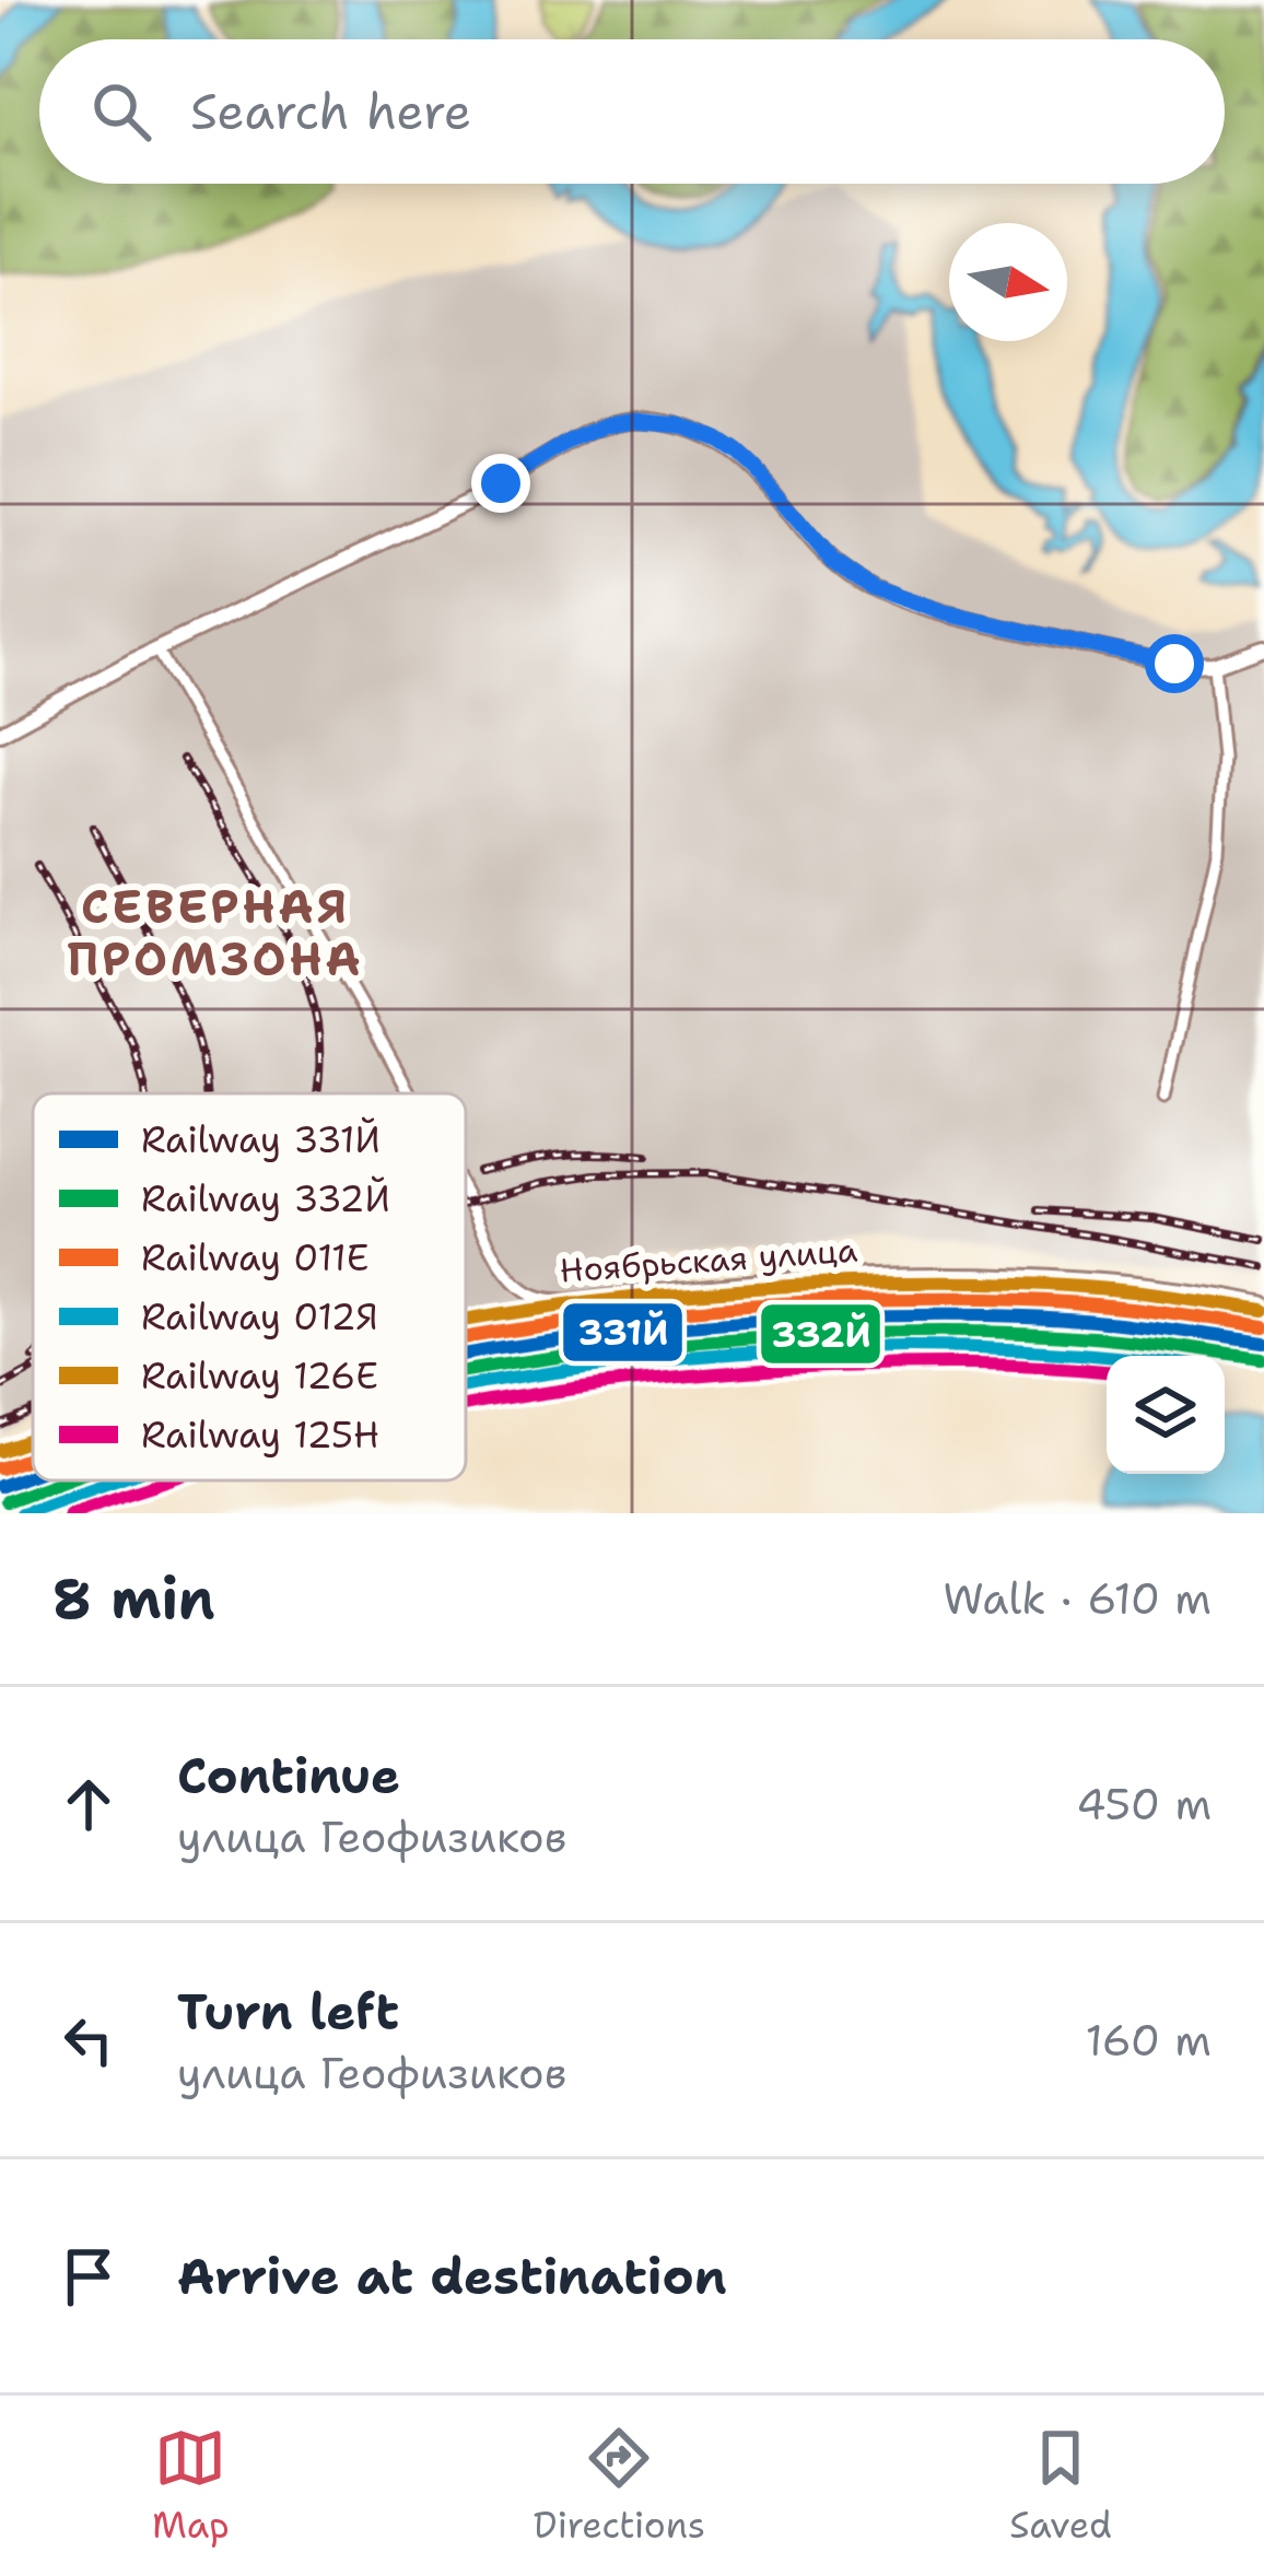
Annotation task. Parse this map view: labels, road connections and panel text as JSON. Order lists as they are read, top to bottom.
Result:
{
  "streets": {
    "street": ["Ноябрьская улица"]
  },
  "districts": ["СЕВЕРНАЯ ПРОМЗОНА"],
  "lines": [
    "rail line 126Е",
    "rail line 011Е",
    "rail line 331Й",
    "rail line 332Й",
    "rail line 012Я",
    "rail line 125Н"
  ],
  "legend": [
    "Railway 331Й",
    "Railway 332Й",
    "Railway 011Е",
    "Railway 012Я",
    "Railway 126Е",
    "Railway 125Н"
  ],
  "north": "right",
  "page": {
    "search": "Search here",
    "heading": ["8 min", "Walk · 610 m"],
    "list": [
      ["Continue", "улица Геофизиков", "450 m"],
      ["Turn left", "улица Геофизиков", "160 m"],
      "Arrive at destination"
    ],
    "nav": ["Map", "Directions", "Saved"]
  }
}
